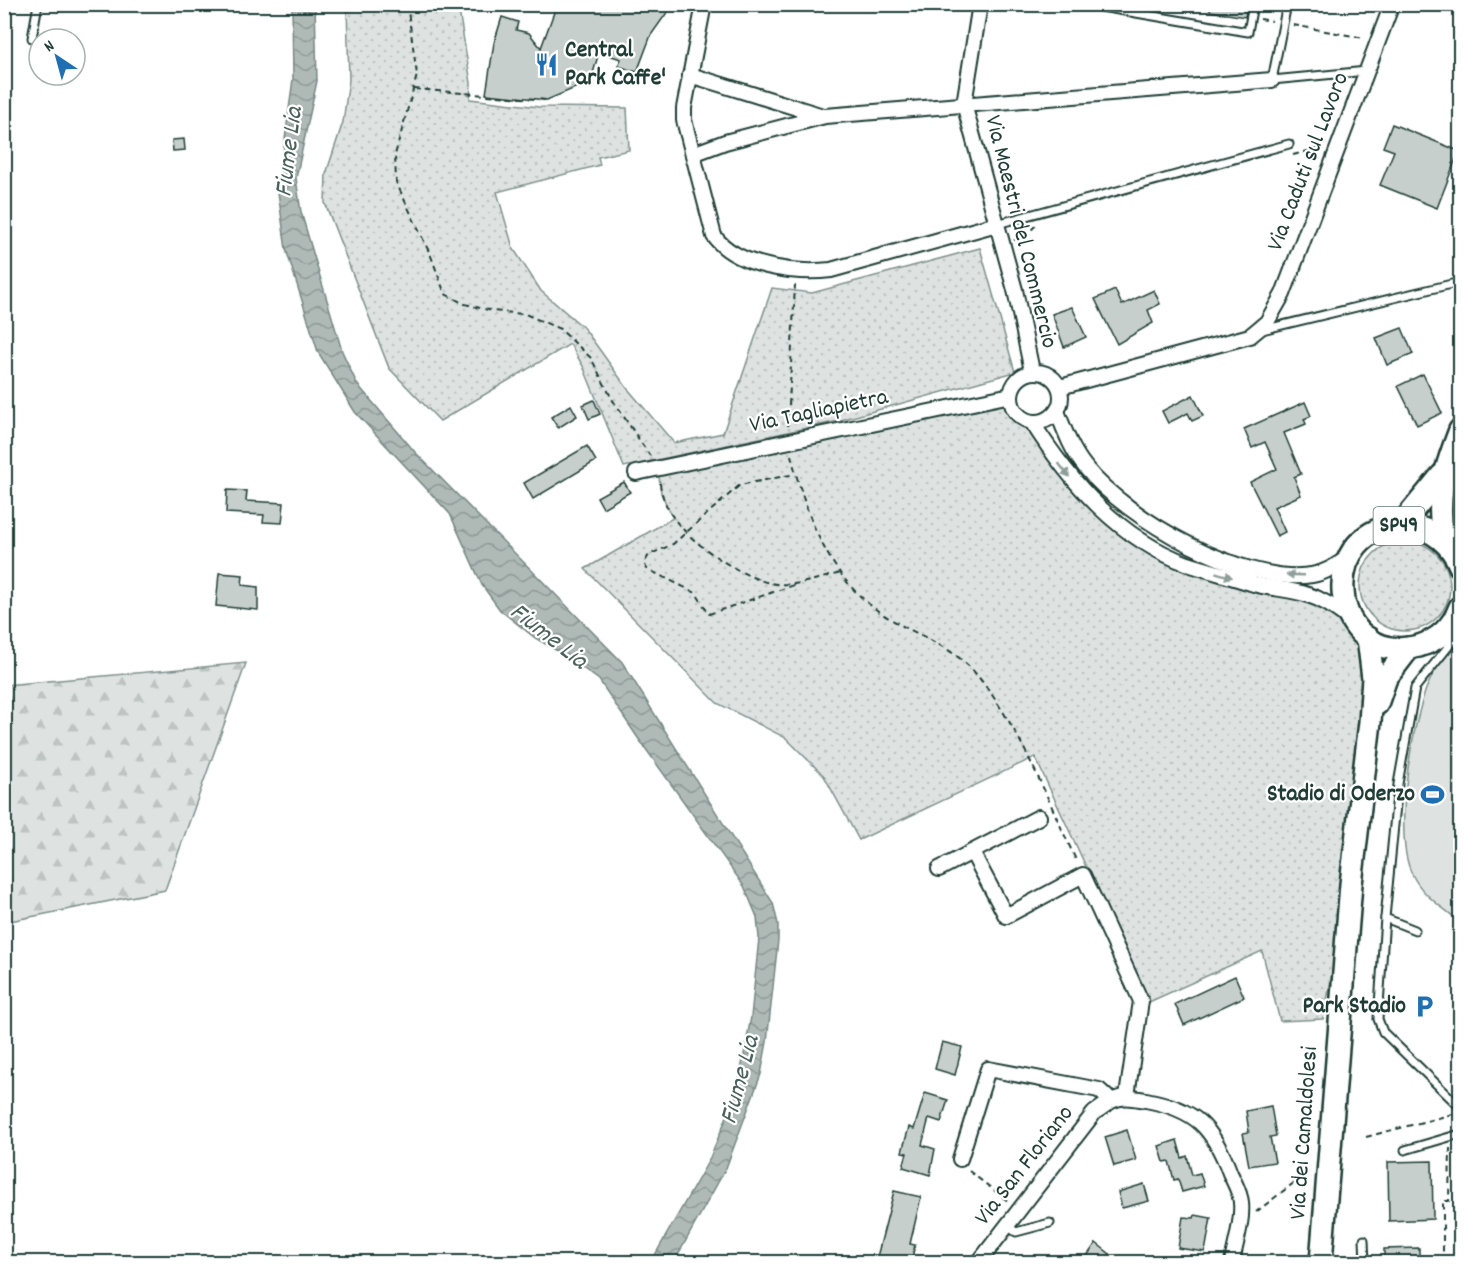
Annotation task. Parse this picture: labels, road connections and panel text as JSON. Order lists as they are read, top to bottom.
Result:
{
  "streets": {
    "main road": ["SP49", "Via dei Camaldolesi"],
    "street": [
      "Via Caduti sul Lavoro",
      "Via Maestri del Commercio",
      "Via Tagliapietra",
      "Via San Floriano"
    ]
  },
  "crossings": [
    ["Via Maestri del Commercio", "Via Tagliapietra"],
    ["SP49", "Via dei Camaldolesi"]
  ],
  "water": ["Fiume Lia"],
  "places": {
    "restaurant": ["Central Park Caffe'"],
    "sports": ["Stadio di Oderzo"],
    "parking": ["Park Stadio"]
  },
  "north": "top left"
}
